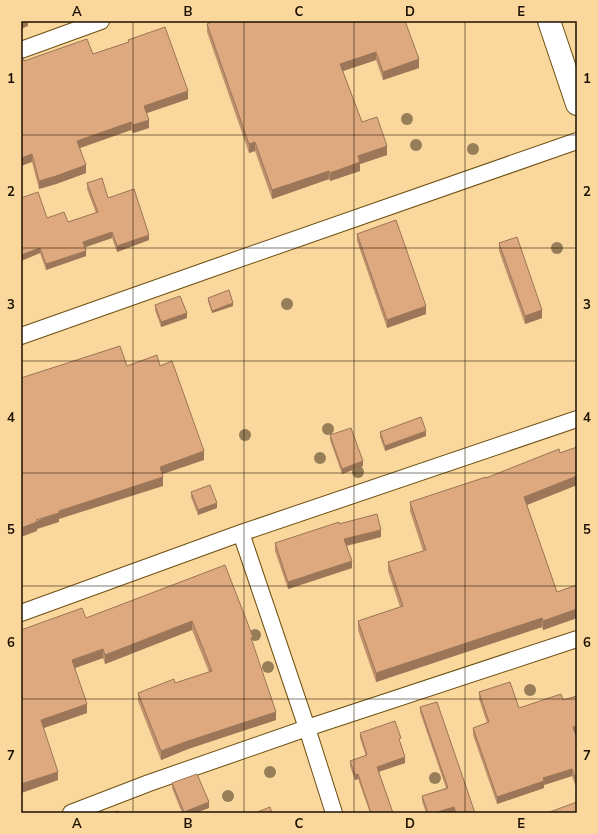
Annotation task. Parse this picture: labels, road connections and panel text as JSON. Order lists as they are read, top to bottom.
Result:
{
  "grid": {
    "columns": [
      "A",
      "B",
      "C",
      "D",
      "E"
    ],
    "rows": [
      "1",
      "2",
      "3",
      "4",
      "5",
      "6",
      "7"
    ]
  }
}
